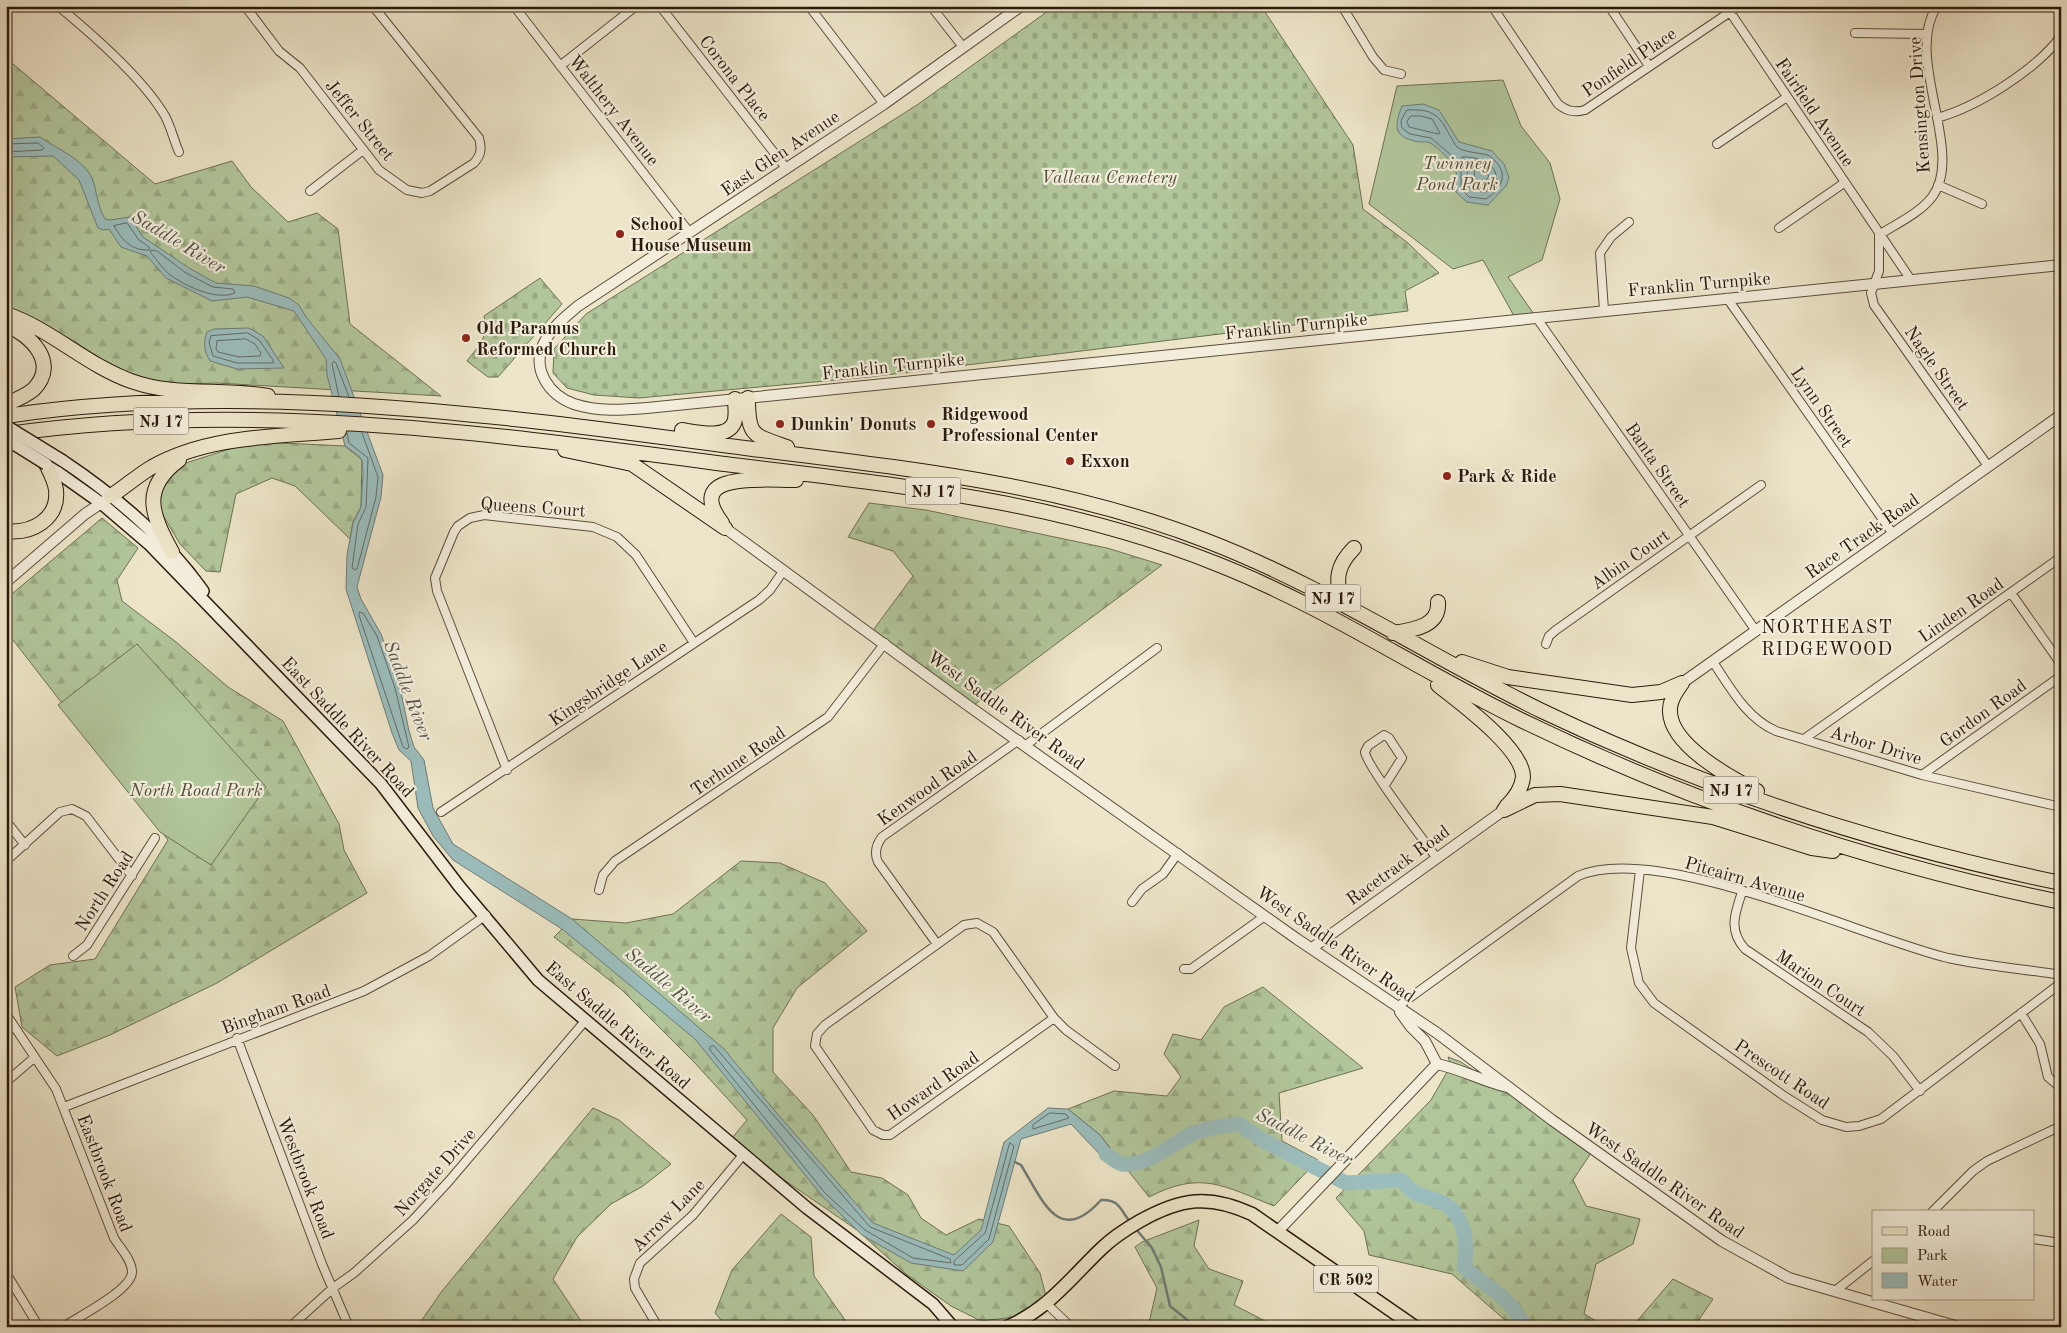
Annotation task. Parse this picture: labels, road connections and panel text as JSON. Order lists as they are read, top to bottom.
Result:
{
  "streets": {
    "highway": ["NJ 17"],
    "main road": ["East Saddle River Road", "CR 502"],
    "street": [
      "Ponfield Place",
      "Corona Place",
      "Kensington Drive",
      "Walthery Avenue",
      "Fairfield Avenue",
      "Jeffer Street",
      "East Glen Avenue",
      "Franklin Turnpike",
      "Nagle Street",
      "Lynn Street",
      "Banta Street",
      "Queens Court",
      "Race Track Road",
      "Albin Court",
      "Linden Road",
      "Kingsbridge Lane",
      "West Saddle River Road",
      "Gordon Road",
      "Arbor Drive",
      "Terhune Road",
      "Kenwood Road",
      "Racetrack Road",
      "Pitcairn Avenue",
      "North Road",
      "Marion Court",
      "Bingham Road",
      "Prescott Road",
      "Howard Road",
      "Norgate Drive",
      "Eastbrook Road",
      "Westbrook Road",
      "Arrow Lane"
    ]
  },
  "crossings": [
    ["Ponfield Place", "Fairfield Avenue"],
    ["Corona Place", "East Glen Avenue"],
    ["Kensington Drive", "Fairfield Avenue"],
    ["Walthery Avenue", "East Glen Avenue"],
    ["Fairfield Avenue", "Franklin Turnpike"],
    ["East Glen Avenue", "Franklin Turnpike"],
    ["Franklin Turnpike", "Nagle Street"],
    ["Franklin Turnpike", "Lynn Street"],
    ["Franklin Turnpike", "Banta Street"],
    ["Nagle Street", "Race Track Road"],
    ["Lynn Street", "Race Track Road"],
    ["Banta Street", "Race Track Road"],
    ["Banta Street", "Albin Court"],
    ["Queens Court", "Kingsbridge Lane"],
    ["Race Track Road", "Arbor Drive"],
    ["Linden Road", "Arbor Drive"],
    ["Kingsbridge Lane", "West Saddle River Road"],
    ["West Saddle River Road", "Terhune Road"],
    ["West Saddle River Road", "Kenwood Road"],
    ["West Saddle River Road", "Racetrack Road"],
    ["West Saddle River Road", "Pitcairn Avenue"],
    ["Gordon Road", "Arbor Drive"],
    ["East Saddle River Road", "Bingham Road"],
    ["East Saddle River Road", "Norgate Drive"],
    ["East Saddle River Road", "Arrow Lane"],
    ["Kenwood Road", "Howard Road"],
    ["Pitcairn Avenue", "Marion Court"],
    ["Pitcairn Avenue", "Prescott Road"],
    ["Marion Court", "Prescott Road"],
    ["Bingham Road", "Eastbrook Road"],
    ["Bingham Road", "Westbrook Road"],
    ["Norgate Drive", "Westbrook Road"]
  ],
  "districts": ["NORTHEAST RIDGEWOOD"],
  "water": ["Saddle River"],
  "parks": ["Twinney Pond Park", "Valleau Cemetery", "North Road Park"],
  "places": [
    "School House Museum",
    "Old Paramus Reformed Church",
    "Dunkin' Donuts",
    "Ridgewood Professional Center",
    "Exxon",
    "Park & Ride"
  ],
  "legend": ["Road", "Park", "Water"]
}
